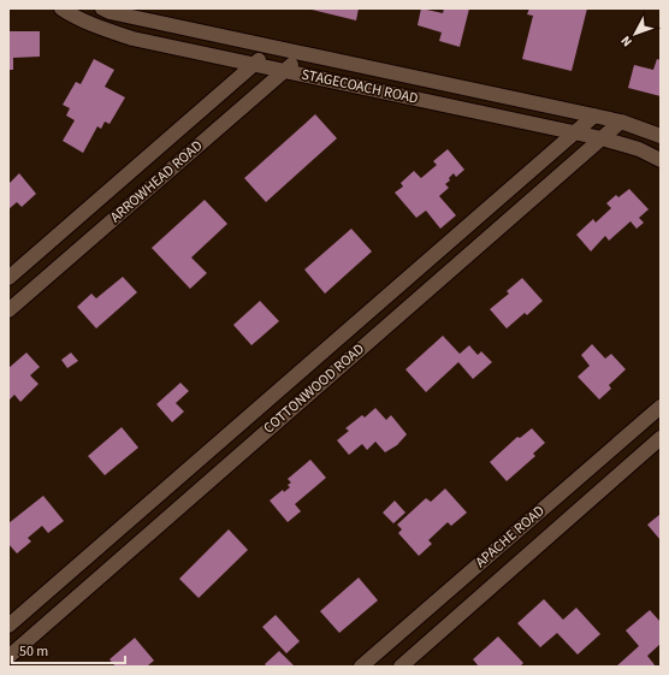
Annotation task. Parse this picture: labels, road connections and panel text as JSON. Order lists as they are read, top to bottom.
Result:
{
  "streets": {
    "street": [
      "STAGECOACH ROAD",
      "ARROWHEAD ROAD",
      "COTTONWOOD ROAD",
      "APACHE ROAD"
    ]
  },
  "crossings": [
    ["STAGECOACH ROAD", "ARROWHEAD ROAD"],
    ["STAGECOACH ROAD", "COTTONWOOD ROAD"]
  ],
  "scale_bar": "50 m",
  "north": "bottom left"
}
